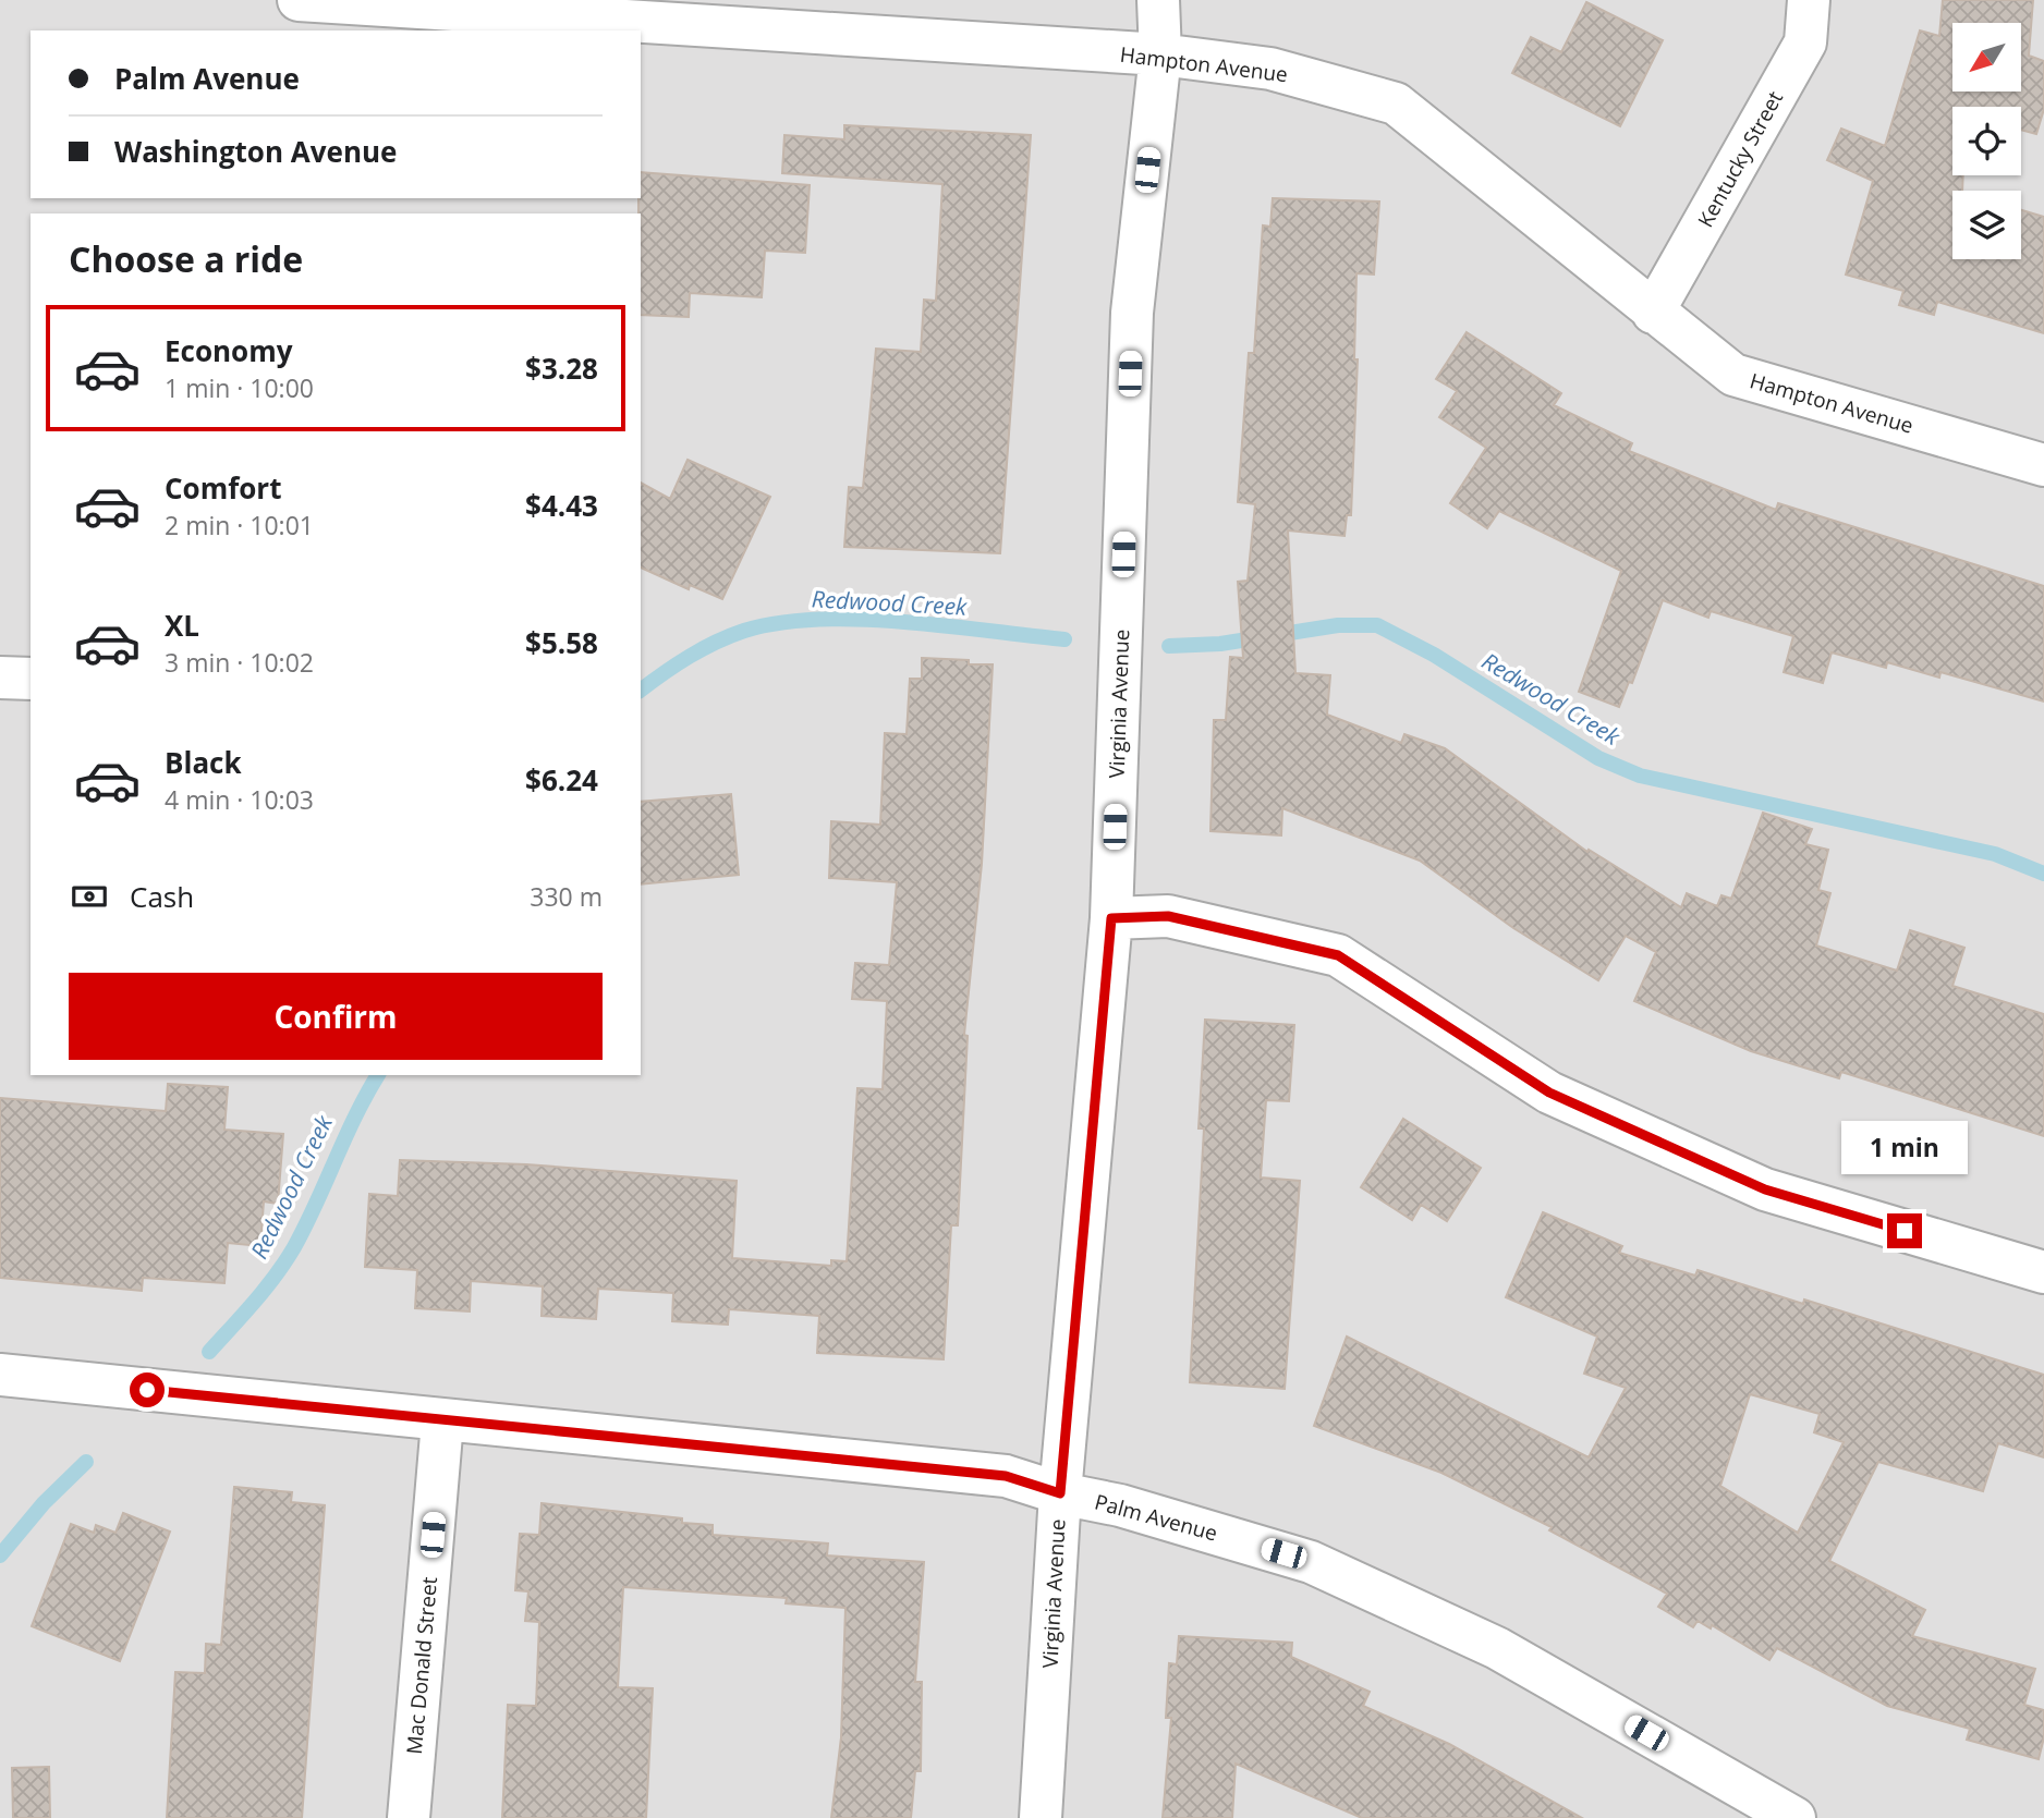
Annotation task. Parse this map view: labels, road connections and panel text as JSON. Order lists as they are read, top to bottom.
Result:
{
  "streets": {
    "street": [
      "Hampton Avenue",
      "Kentucky Street",
      "Virginia Avenue",
      "Palm Avenue",
      "Mac Donald Street"
    ]
  },
  "crossings": [
    ["Hampton Avenue", "Kentucky Street"],
    ["Hampton Avenue", "Virginia Avenue"],
    ["Virginia Avenue", "Palm Avenue"],
    ["Palm Avenue", "Mac Donald Street"]
  ],
  "water": ["Redwood Creek"],
  "north": "bottom left",
  "page": {
    "banner": ["Palm Avenue", "Washington Avenue"],
    "heading": "Choose a ride",
    "list": [
      {
        "name": "Economy",
        "note": "1 min · 10:00",
        "value": "$3.28"
      },
      {
        "name": "Comfort",
        "note": "2 min · 10:01",
        "value": "$4.43"
      },
      {
        "name": "XL",
        "note": "3 min · 10:02",
        "value": "$5.58"
      },
      {
        "name": "Black",
        "note": "4 min · 10:03",
        "value": "$6.24"
      }
    ],
    "pay": ["Cash", "330 m"],
    "buttons": "Confirm",
    "bubble": "1 min"
  }
}
